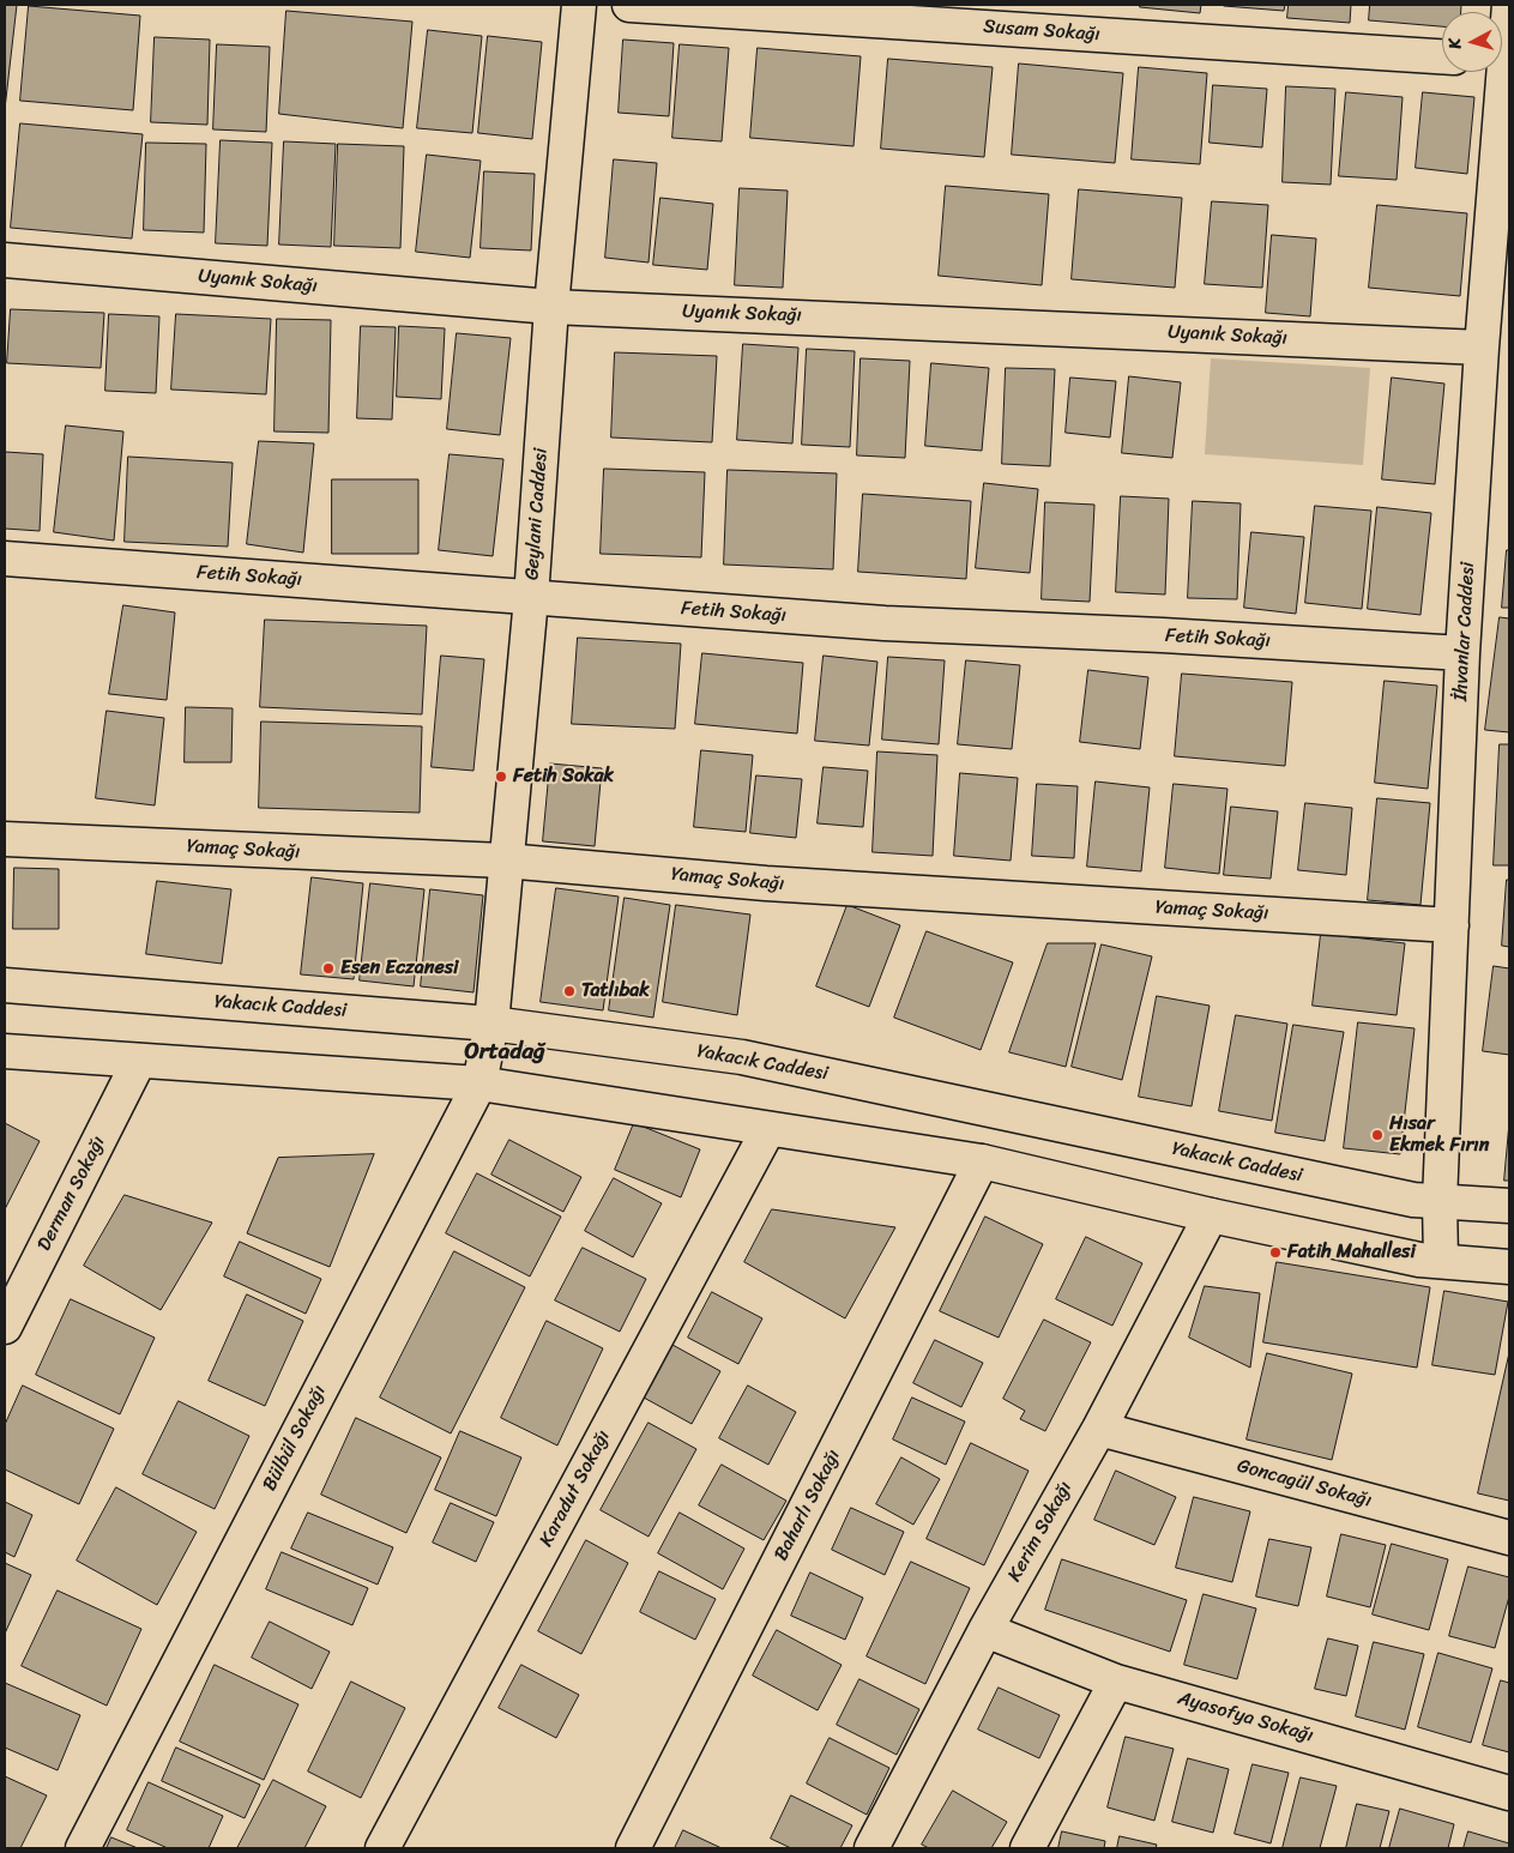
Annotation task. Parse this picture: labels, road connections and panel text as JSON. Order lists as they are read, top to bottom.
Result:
{
  "streets": {
    "street": [
      "Susam Sokağı",
      "Uyanık Sokağı",
      "Geylani Caddesi",
      "Fetih Sokağı",
      "İhvanlar Caddesi",
      "Yamaç Sokağı",
      "Yakacık Caddesi",
      "Derman Sokağı",
      "Bülbül Sokağı",
      "Goncagül Sokağı",
      "Karadut Sokağı",
      "Baharlı Sokağı",
      "Kerim Sokağı",
      "Ayasofya Sokağı"
    ]
  },
  "crossings": [
    ["Uyanık Sokağı", "Geylani Caddesi"],
    ["Uyanık Sokağı", "İhvanlar Caddesi"],
    ["Geylani Caddesi", "Fetih Sokağı"],
    ["Geylani Caddesi", "Yamaç Sokağı"],
    ["Geylani Caddesi", "Yakacık Caddesi"],
    ["Geylani Caddesi", "Bülbül Sokağı"],
    ["Fetih Sokağı", "İhvanlar Caddesi"],
    ["İhvanlar Caddesi", "Yamaç Sokağı"],
    ["İhvanlar Caddesi", "Yakacık Caddesi"],
    ["Yakacık Caddesi", "Bülbül Sokağı"],
    ["Goncagül Sokağı", "Kerim Sokağı"],
    ["Kerim Sokağı", "Ayasofya Sokağı"]
  ],
  "districts": ["Ortadağ"],
  "places": [
    "Fetih Sokak",
    "Esen Eczanesi",
    "Tatlıbak",
    "Hısar Ekmek Fırın",
    "Fatih Mahallesi"
  ],
  "north": "left"
}
